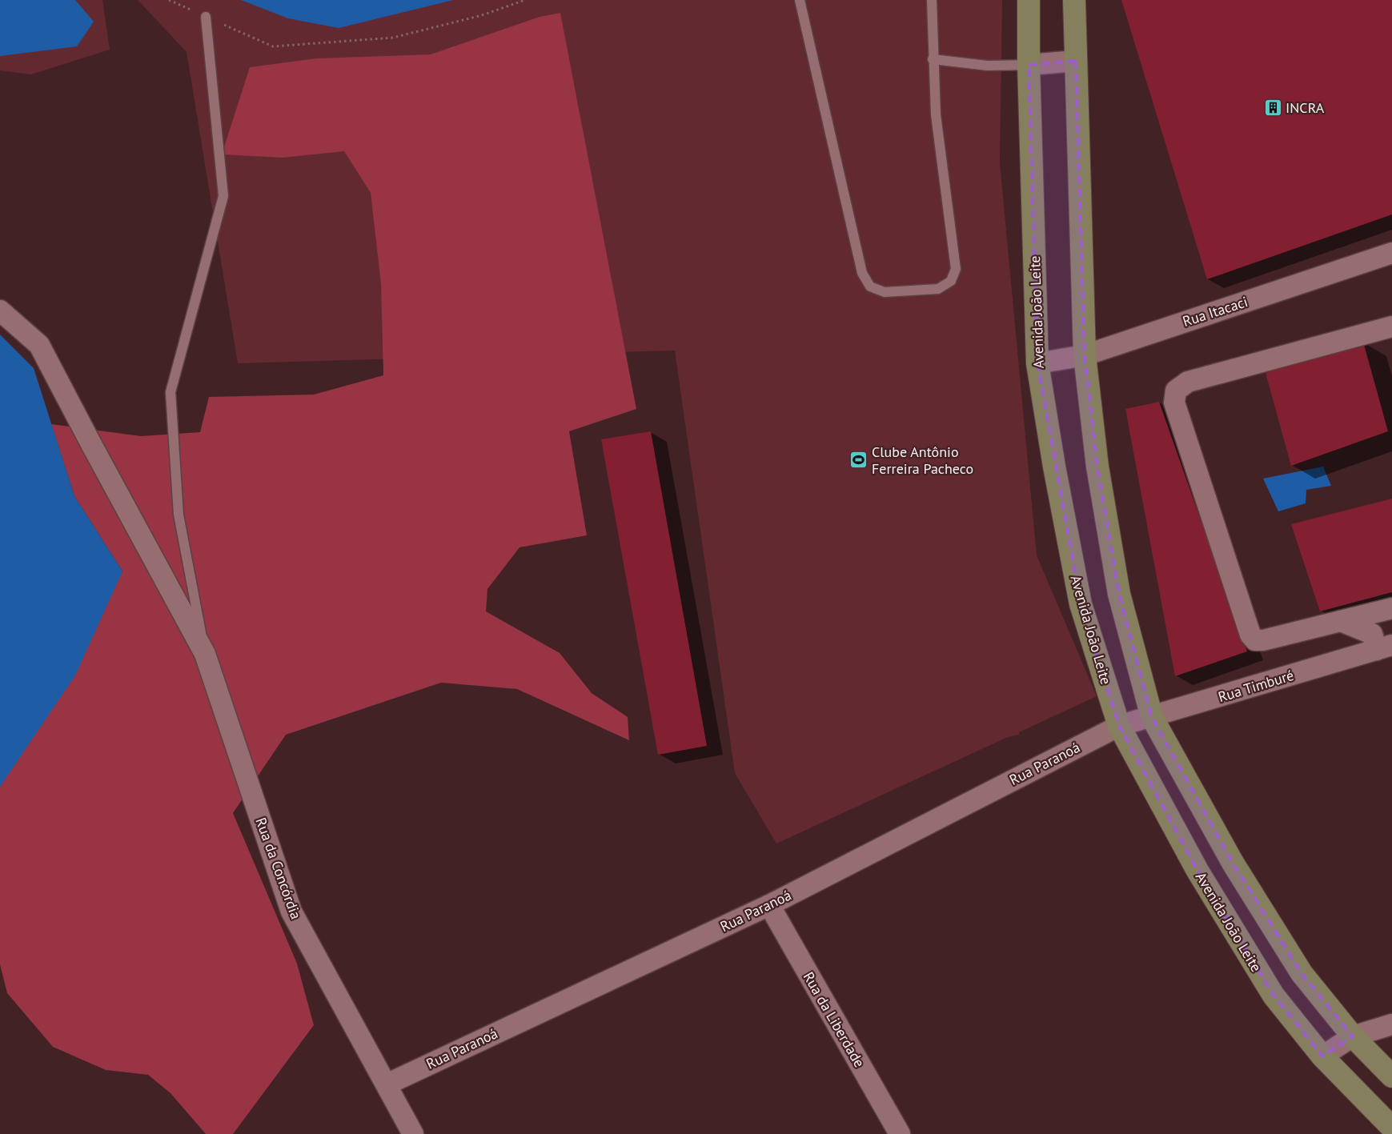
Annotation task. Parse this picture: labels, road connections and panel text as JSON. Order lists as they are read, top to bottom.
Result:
{
  "streets": {
    "street": [
      "Rua Itacaci",
      "Avenida João Leite",
      "Rua Timburé",
      "Rua Paranoá",
      "Rua da Concórdia",
      "Rua da Liberdade"
    ]
  },
  "crossings": [
    ["Rua Itacaci", "Avenida João Leite"],
    ["Avenida João Leite", "Rua Timburé"],
    ["Avenida João Leite", "Rua Paranoá"],
    ["Rua Timburé", "Rua Paranoá"],
    ["Rua Paranoá", "Rua da Concórdia"],
    ["Rua Paranoá", "Rua da Liberdade"]
  ],
  "places": {
    "building": ["INCRA"],
    "sports": ["Clube Antônio Ferreira Pacheco"]
  }
}
